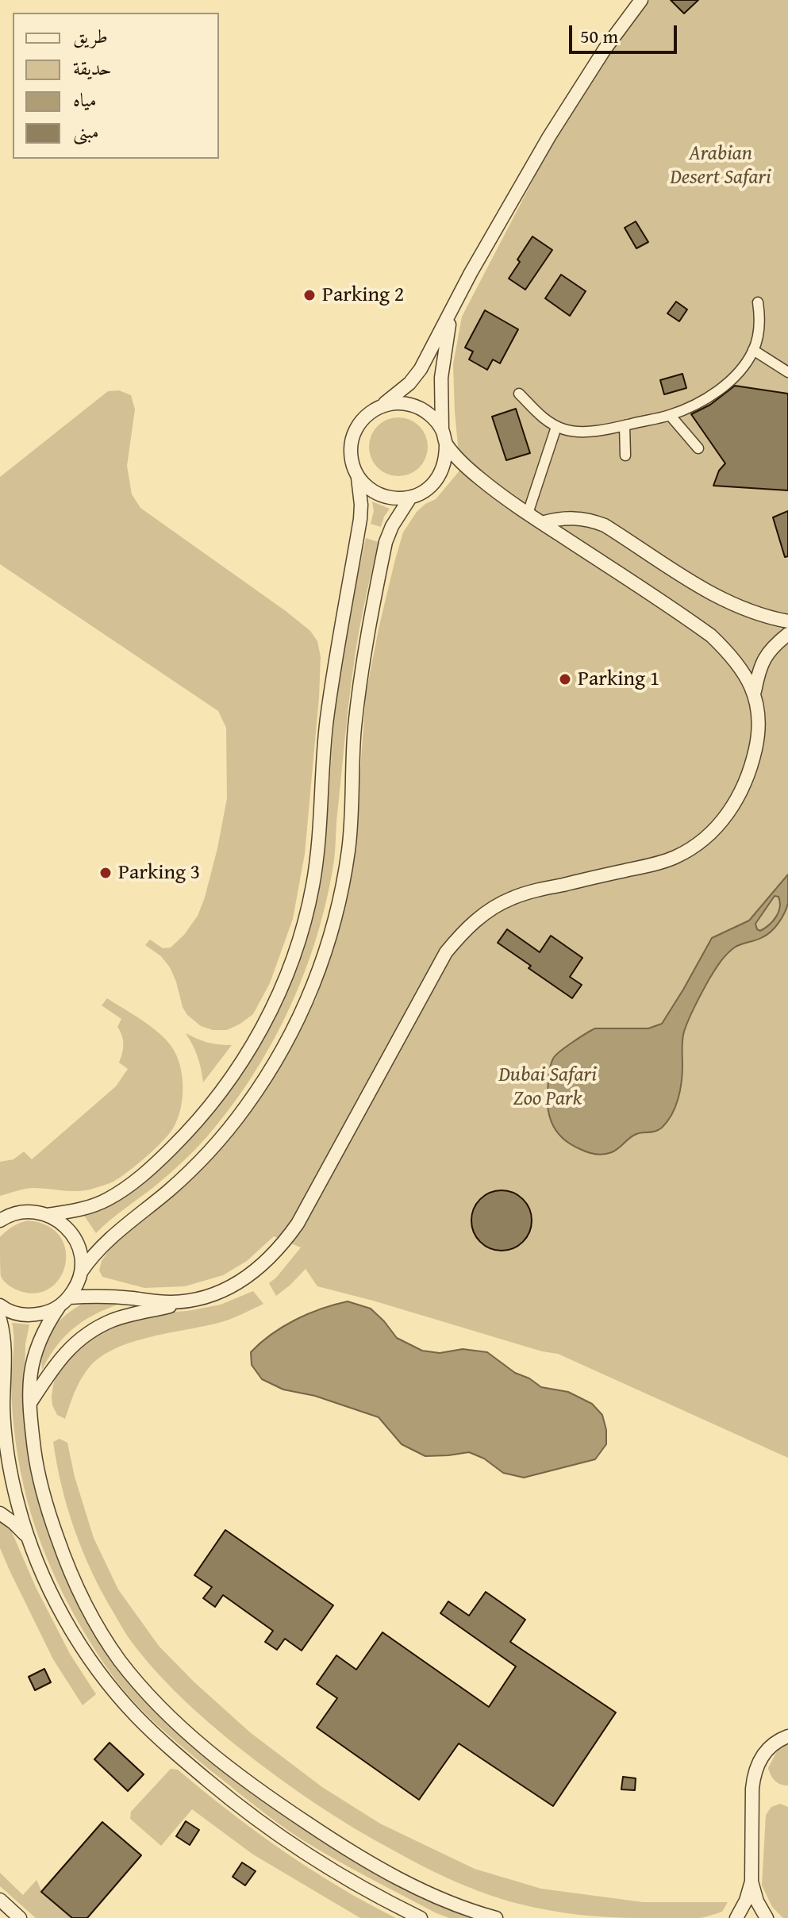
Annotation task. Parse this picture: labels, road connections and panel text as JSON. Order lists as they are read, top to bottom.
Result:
{
  "parks": ["Arabian Desert Safari", "Dubai Safari Zoo Park"],
  "places": ["Parking 2", "Parking 1", "Parking 3"],
  "legend": [
    "طريق",
    "حديقة",
    "مياه",
    "مبنى"
  ],
  "scale_bar": "50 m"
}
